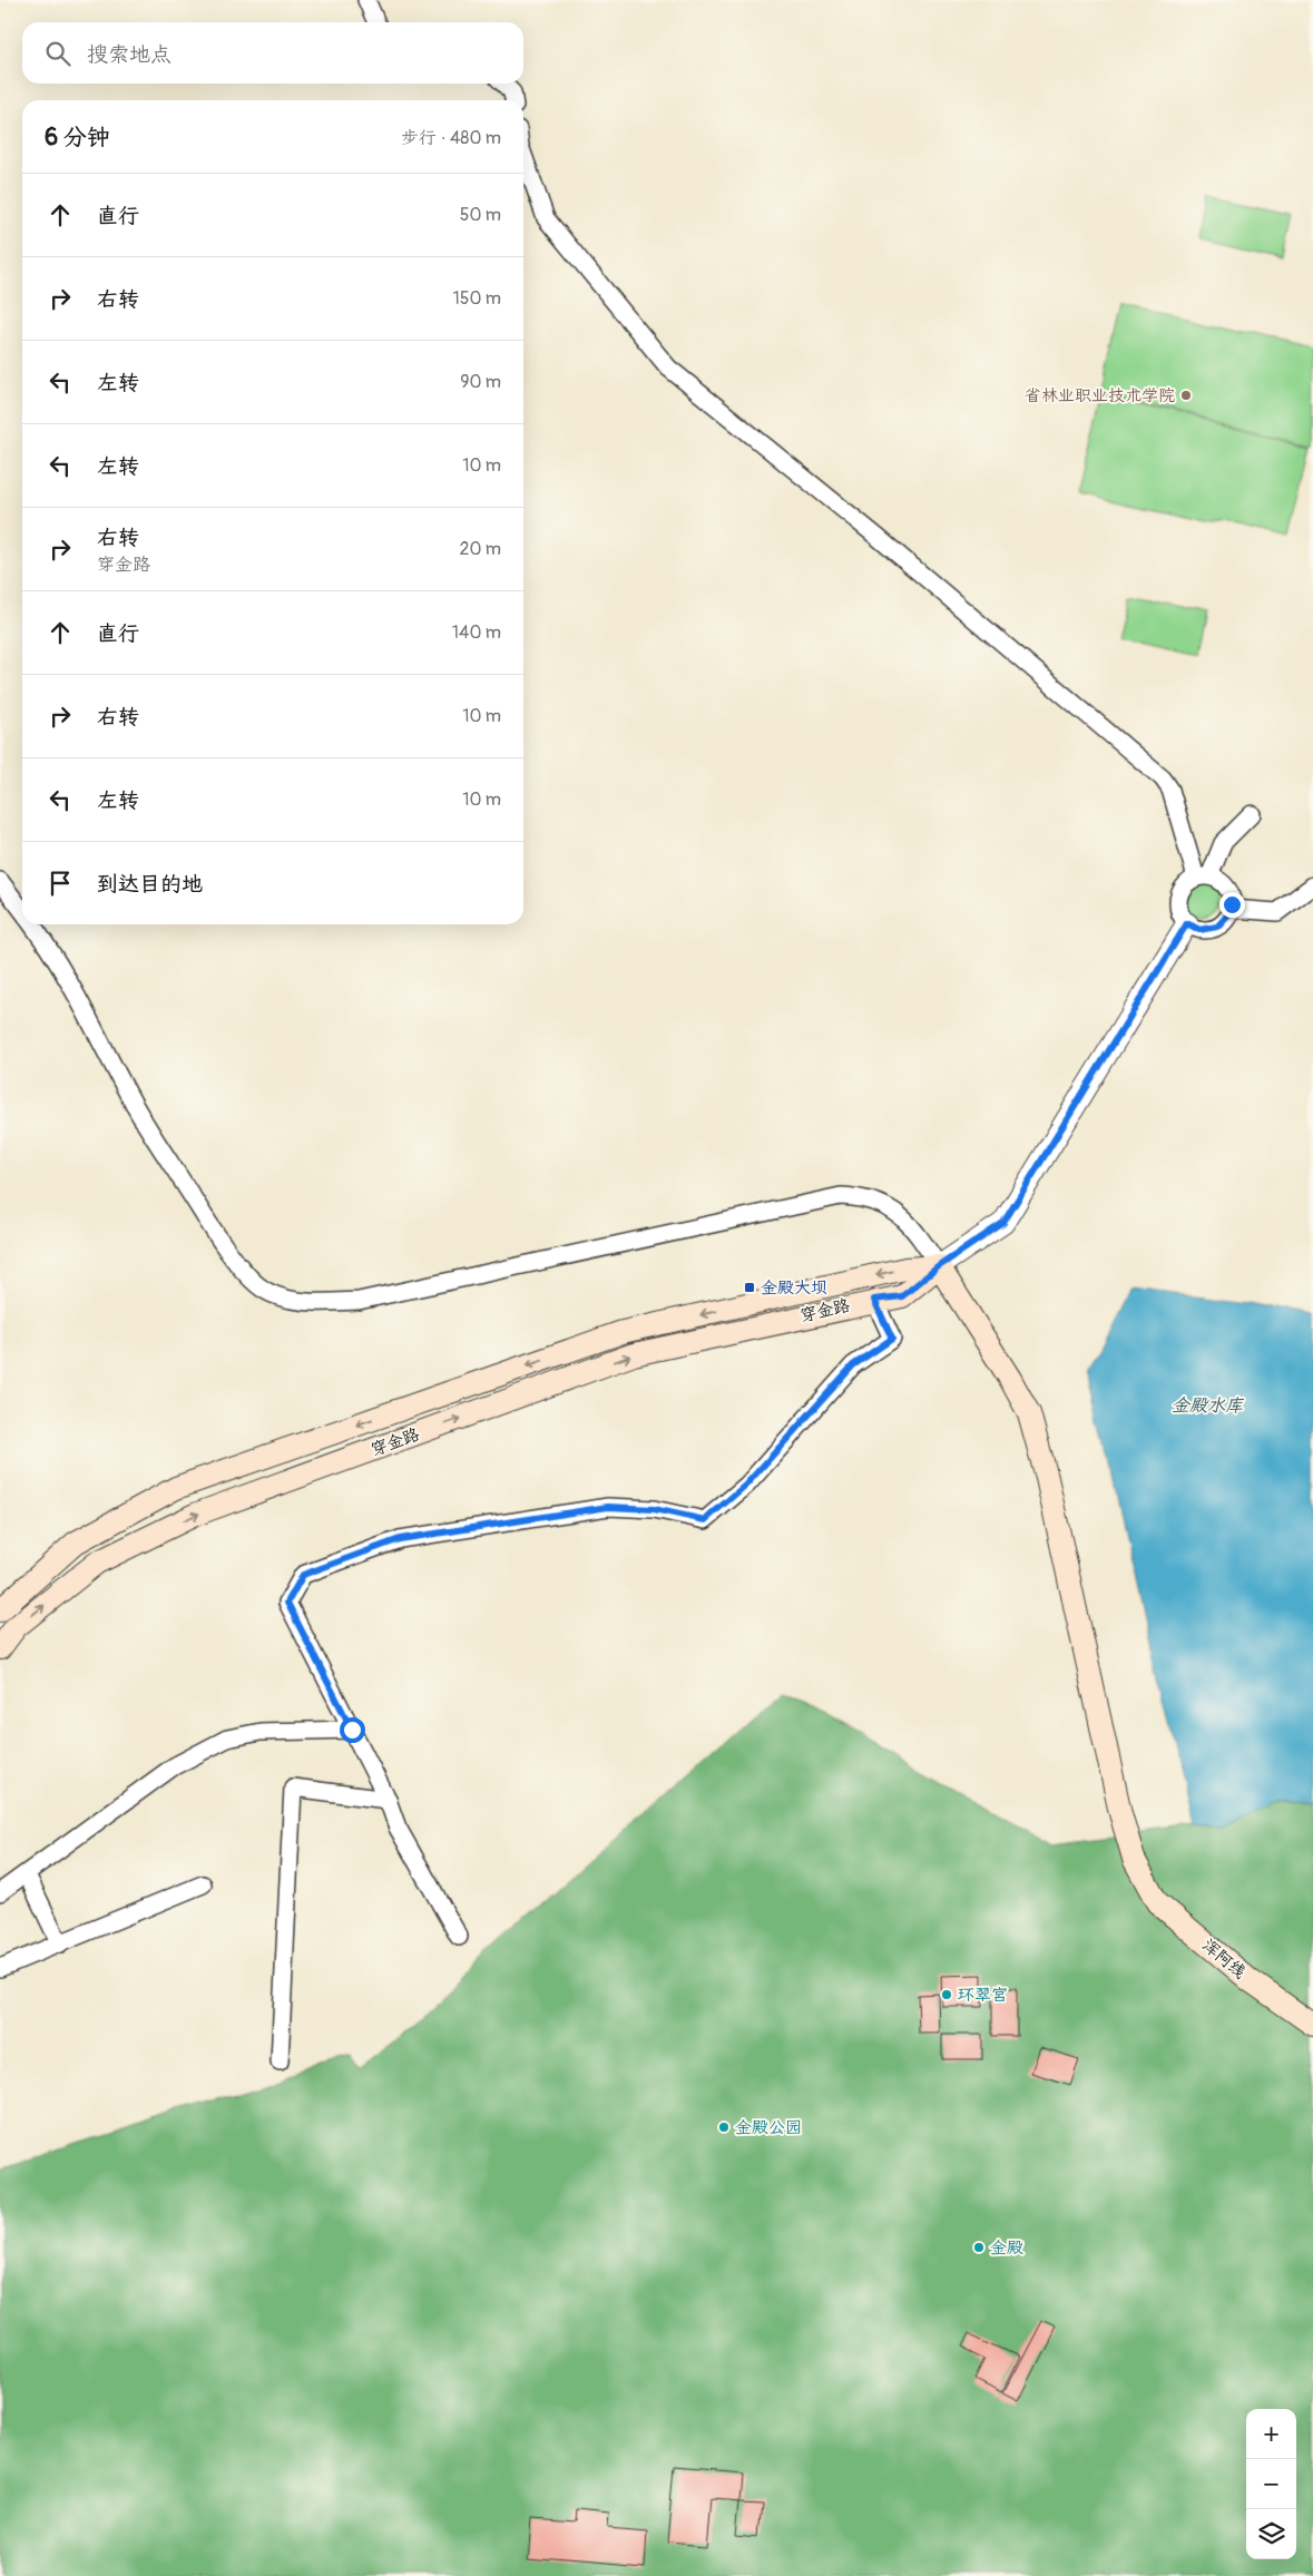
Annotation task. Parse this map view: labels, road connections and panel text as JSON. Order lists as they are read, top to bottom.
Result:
{
  "streets": {
    "main road": ["穿金路", "浑阿线"]
  },
  "crossings": [
    ["穿金路", "浑阿线"]
  ],
  "water": ["金殿水库"],
  "places": {
    "other": [
      "省林业职业技术学院",
      "环翠宫",
      "金殿公园",
      "金殿"
    ],
    "transit": ["金殿大坝"]
  },
  "page": {
    "search": "搜索地点",
    "heading": ["6 分钟", "步行 · 480 m"],
    "list": [
      ["直行", "50 m"],
      ["右转", "150 m"],
      ["左转", "90 m"],
      ["左转", "10 m"],
      ["右转", "穿金路", "20 m"],
      ["直行", "140 m"],
      ["右转", "10 m"],
      ["左转", "10 m"],
      "到达目的地"
    ],
    "map_buttons": ["+", "−"]
  }
}
